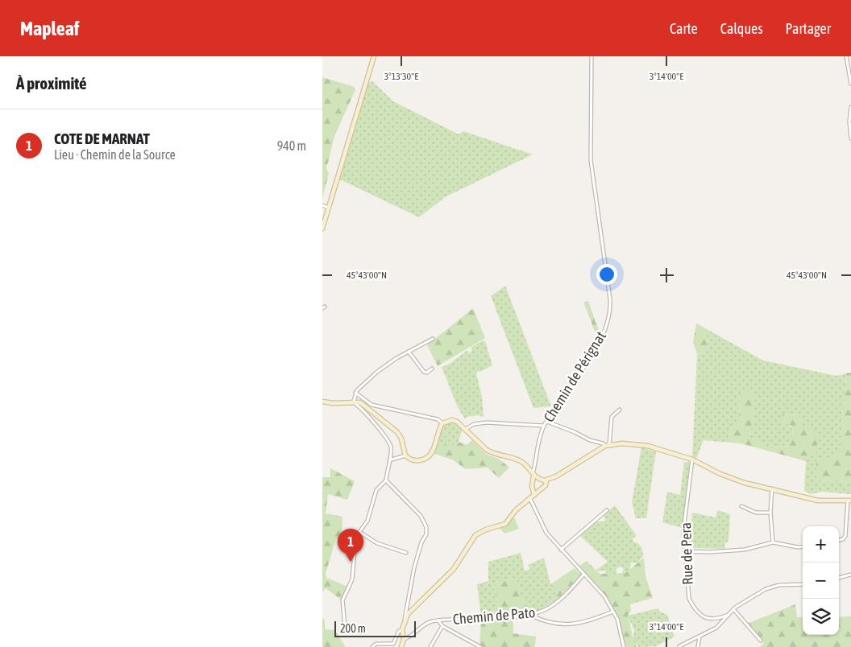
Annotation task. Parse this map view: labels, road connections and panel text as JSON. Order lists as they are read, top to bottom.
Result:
{
  "streets": {
    "street": ["Chemin de Pérignat", "Rue de Pera", "Chemin de Pato"]
  },
  "scale_bar": "200 m",
  "page": {
    "header": "Mapleaf",
    "nav": ["Carte", "Calques", "Partager"],
    "heading": "À proximité",
    "list": [
      {
        "mark": "1",
        "name": "COTE DE MARNAT",
        "note": "Lieu · Chemin de la Source",
        "value": "940 m"
      }
    ],
    "map_buttons": ["+", "−"],
    "pins": "1",
    "scale": "200 m"
  },
  "coordinates": ["3°13'30\"E", "3°14'00\"E", "45°43'00\"N"]
}
